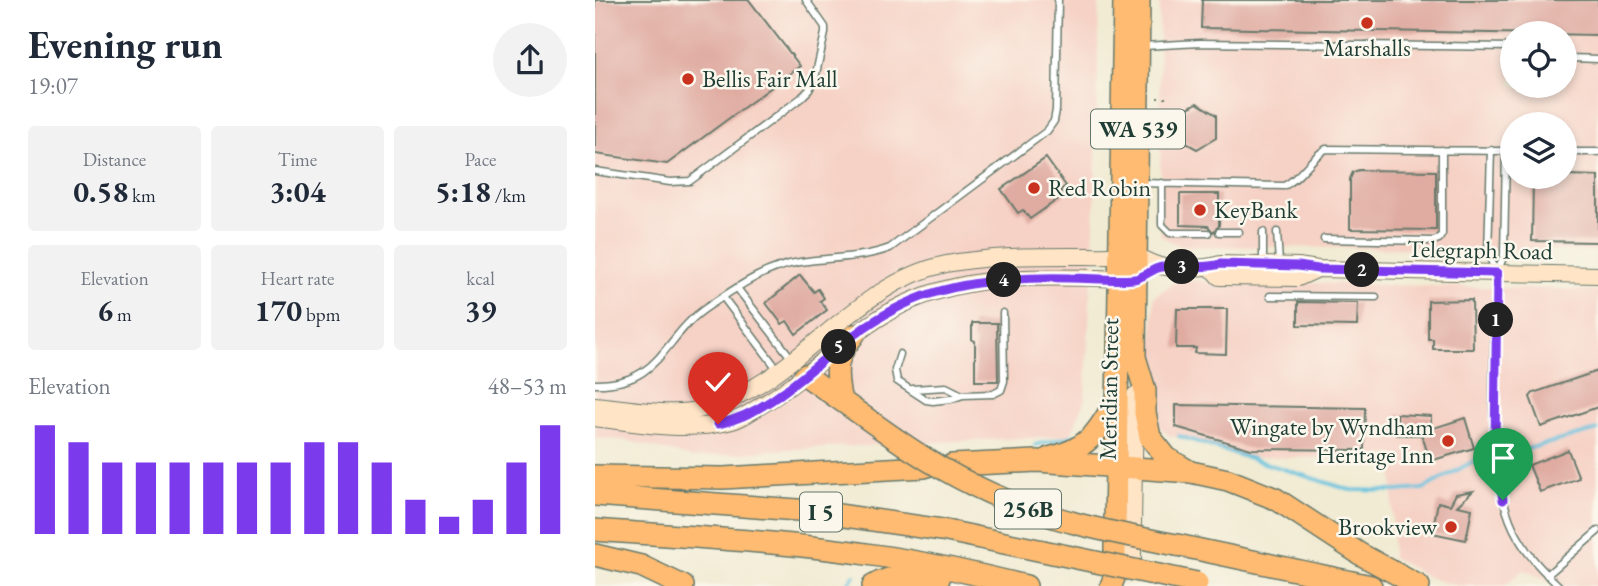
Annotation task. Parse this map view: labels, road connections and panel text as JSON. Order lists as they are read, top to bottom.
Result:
{
  "streets": {
    "highway": [
      "WA 539",
      "Meridian Street",
      "256B",
      "I 5"
    ],
    "street": ["Telegraph Road"]
  },
  "places": [
    "Marshalls",
    "Bellis Fair Mall",
    "Red Robin",
    "KeyBank",
    "Wingate by Wyndham Heritage Inn",
    "Brookview"
  ],
  "page": {
    "heading": ["Evening run", "19:07"],
    "stats": [
      ["Distance", "0.58 km"],
      ["Time", "3:04"],
      ["Pace", "5:18 /km"],
      ["Elevation", "6 m"],
      ["Heart rate", "170 bpm"],
      ["kcal", "39"]
    ],
    "pins": [
      "3",
      "2",
      "4",
      "1",
      "5"
    ],
    "chart": ["Elevation", "48–53 m"]
  }
}
